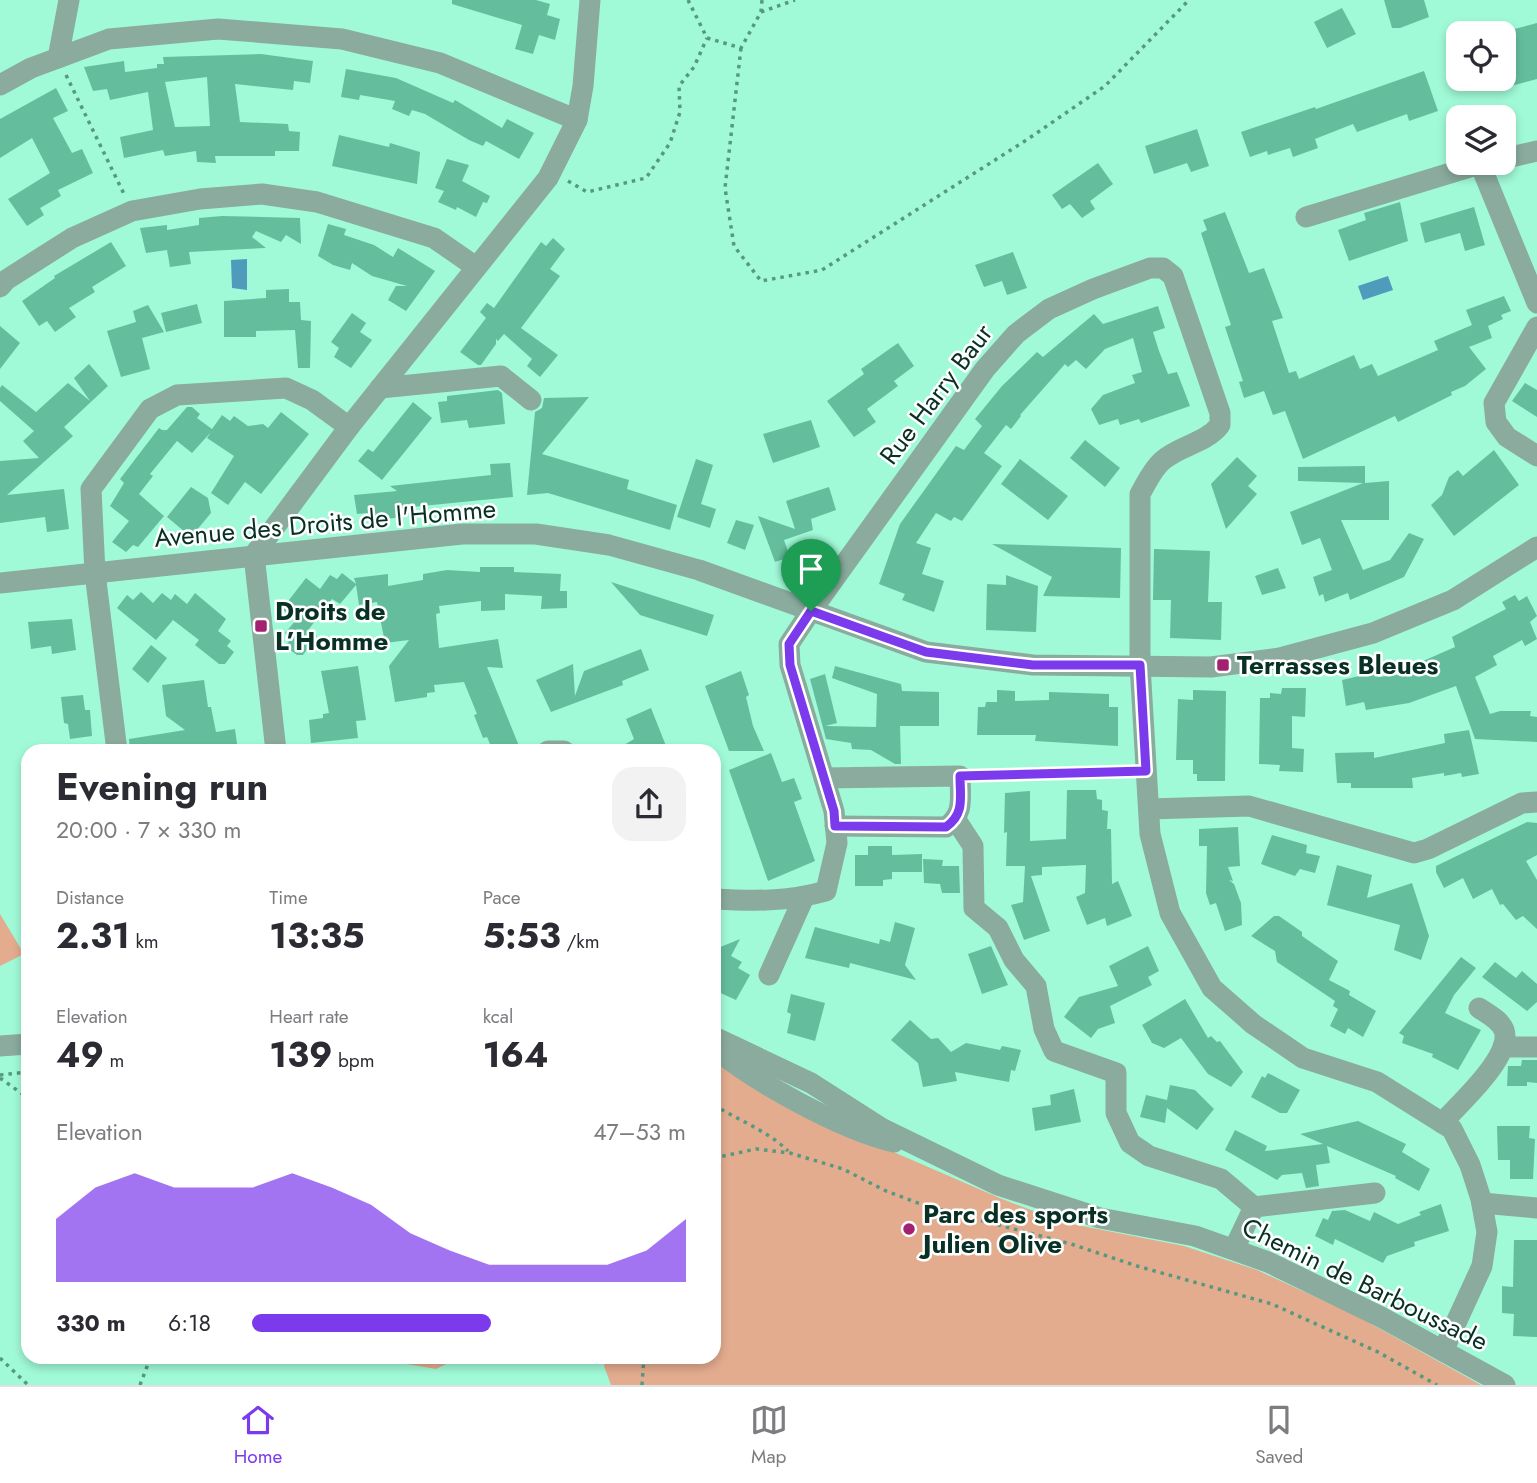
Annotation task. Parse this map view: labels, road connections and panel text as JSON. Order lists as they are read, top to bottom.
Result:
{
  "streets": {
    "street": ["Rue Harry Baur", "Avenue des Droits de l'Homme", "Chemin de Barboussade"]
  },
  "crossings": [
    ["Rue Harry Baur", "Avenue des Droits de l'Homme"]
  ],
  "places": {
    "transit": ["Droits de L’Homme", "Terrasses Bleues"],
    "other": ["Parc des sports Julien Olive"]
  },
  "page": {
    "heading": ["Evening run", "20:00 · 7 × 330 m"],
    "stats": [
      ["Distance", "2.31 km"],
      ["Time", "13:35"],
      ["Pace", "5:53 /km"],
      ["Elevation", "49 m"],
      ["Heart rate", "139 bpm"],
      ["kcal", "164"]
    ],
    "chart": ["Elevation", "47–53 m"],
    "list": [
      {
        "name": "330 m",
        "note": "6:18"
      }
    ],
    "tabs": ["Home", "Map", "Saved"]
  }
}
